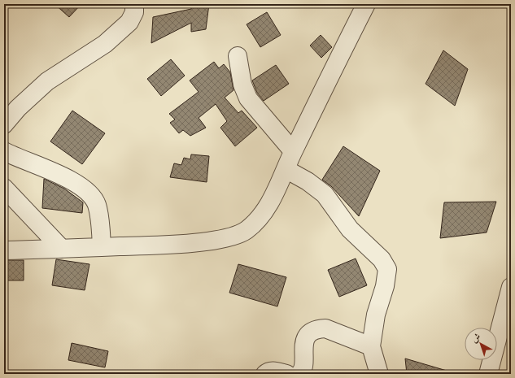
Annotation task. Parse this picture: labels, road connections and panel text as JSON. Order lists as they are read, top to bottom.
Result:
{
  "north": "top left"
}
